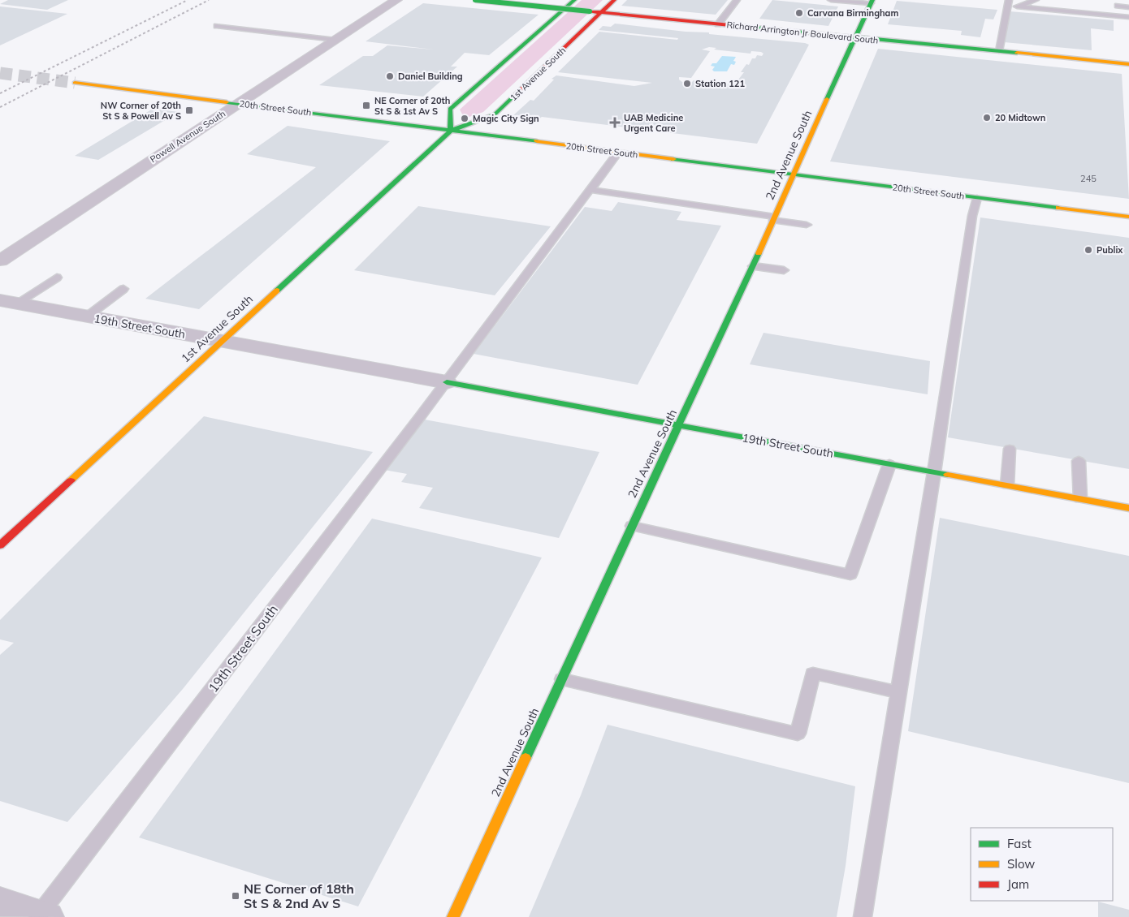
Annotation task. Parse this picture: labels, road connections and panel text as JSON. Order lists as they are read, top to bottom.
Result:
{
  "streets": {
    "street": [
      "Richard Arrington Jr Boulevard South",
      "1st Avenue South",
      "20th Street South",
      "Powell Avenue South",
      "2nd Avenue South",
      "19th Street South"
    ]
  },
  "crossings": [
    ["Richard Arrington Jr Boulevard South", "1st Avenue South"],
    ["Richard Arrington Jr Boulevard South", "2nd Avenue South"],
    ["1st Avenue South", "20th Street South"],
    ["1st Avenue South", "19th Street South"],
    ["20th Street South", "Powell Avenue South"],
    ["20th Street South", "2nd Avenue South"],
    ["2nd Avenue South", "19th Street South"]
  ],
  "places": {
    "other": [
      "Carvana Birmingham",
      "Daniel Building",
      "Station 121",
      "20 Midtown",
      "Magic City Sign",
      "Publix"
    ],
    "transit": ["NE Corner of 20th St S & 1st Av S", "NW Corner of 20th St S & Powell Av S", "NE Corner of 18th St S & 2nd Av S"],
    "health": ["UAB Medicine Urgent Care"]
  },
  "house_numbers": ["245"],
  "legend": ["Fast", "Slow", "Jam"]
}
